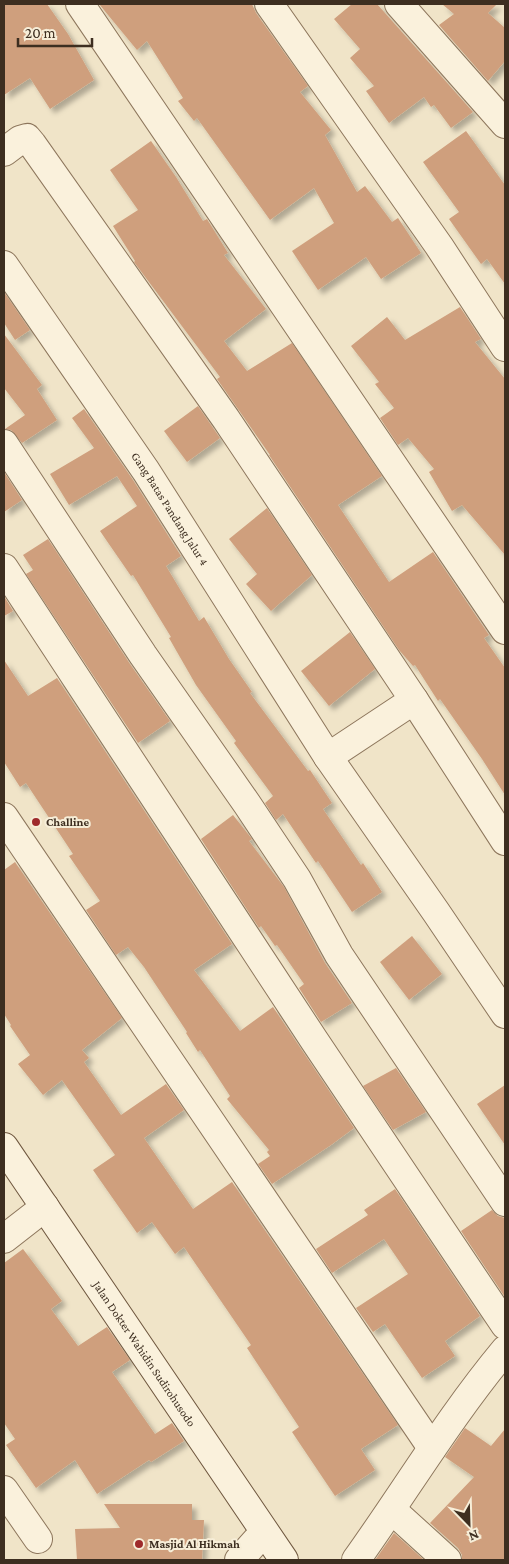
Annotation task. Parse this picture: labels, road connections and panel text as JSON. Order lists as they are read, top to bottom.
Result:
{
  "streets": {
    "street": ["Gang Batas Pandang Jalur 4", "Jalan Dokter Wahidin Sudirohusodo"]
  },
  "places": ["Challine", "Masjid Al Hikmah"],
  "scale_bar": "20 m",
  "north": "bottom right"
}
